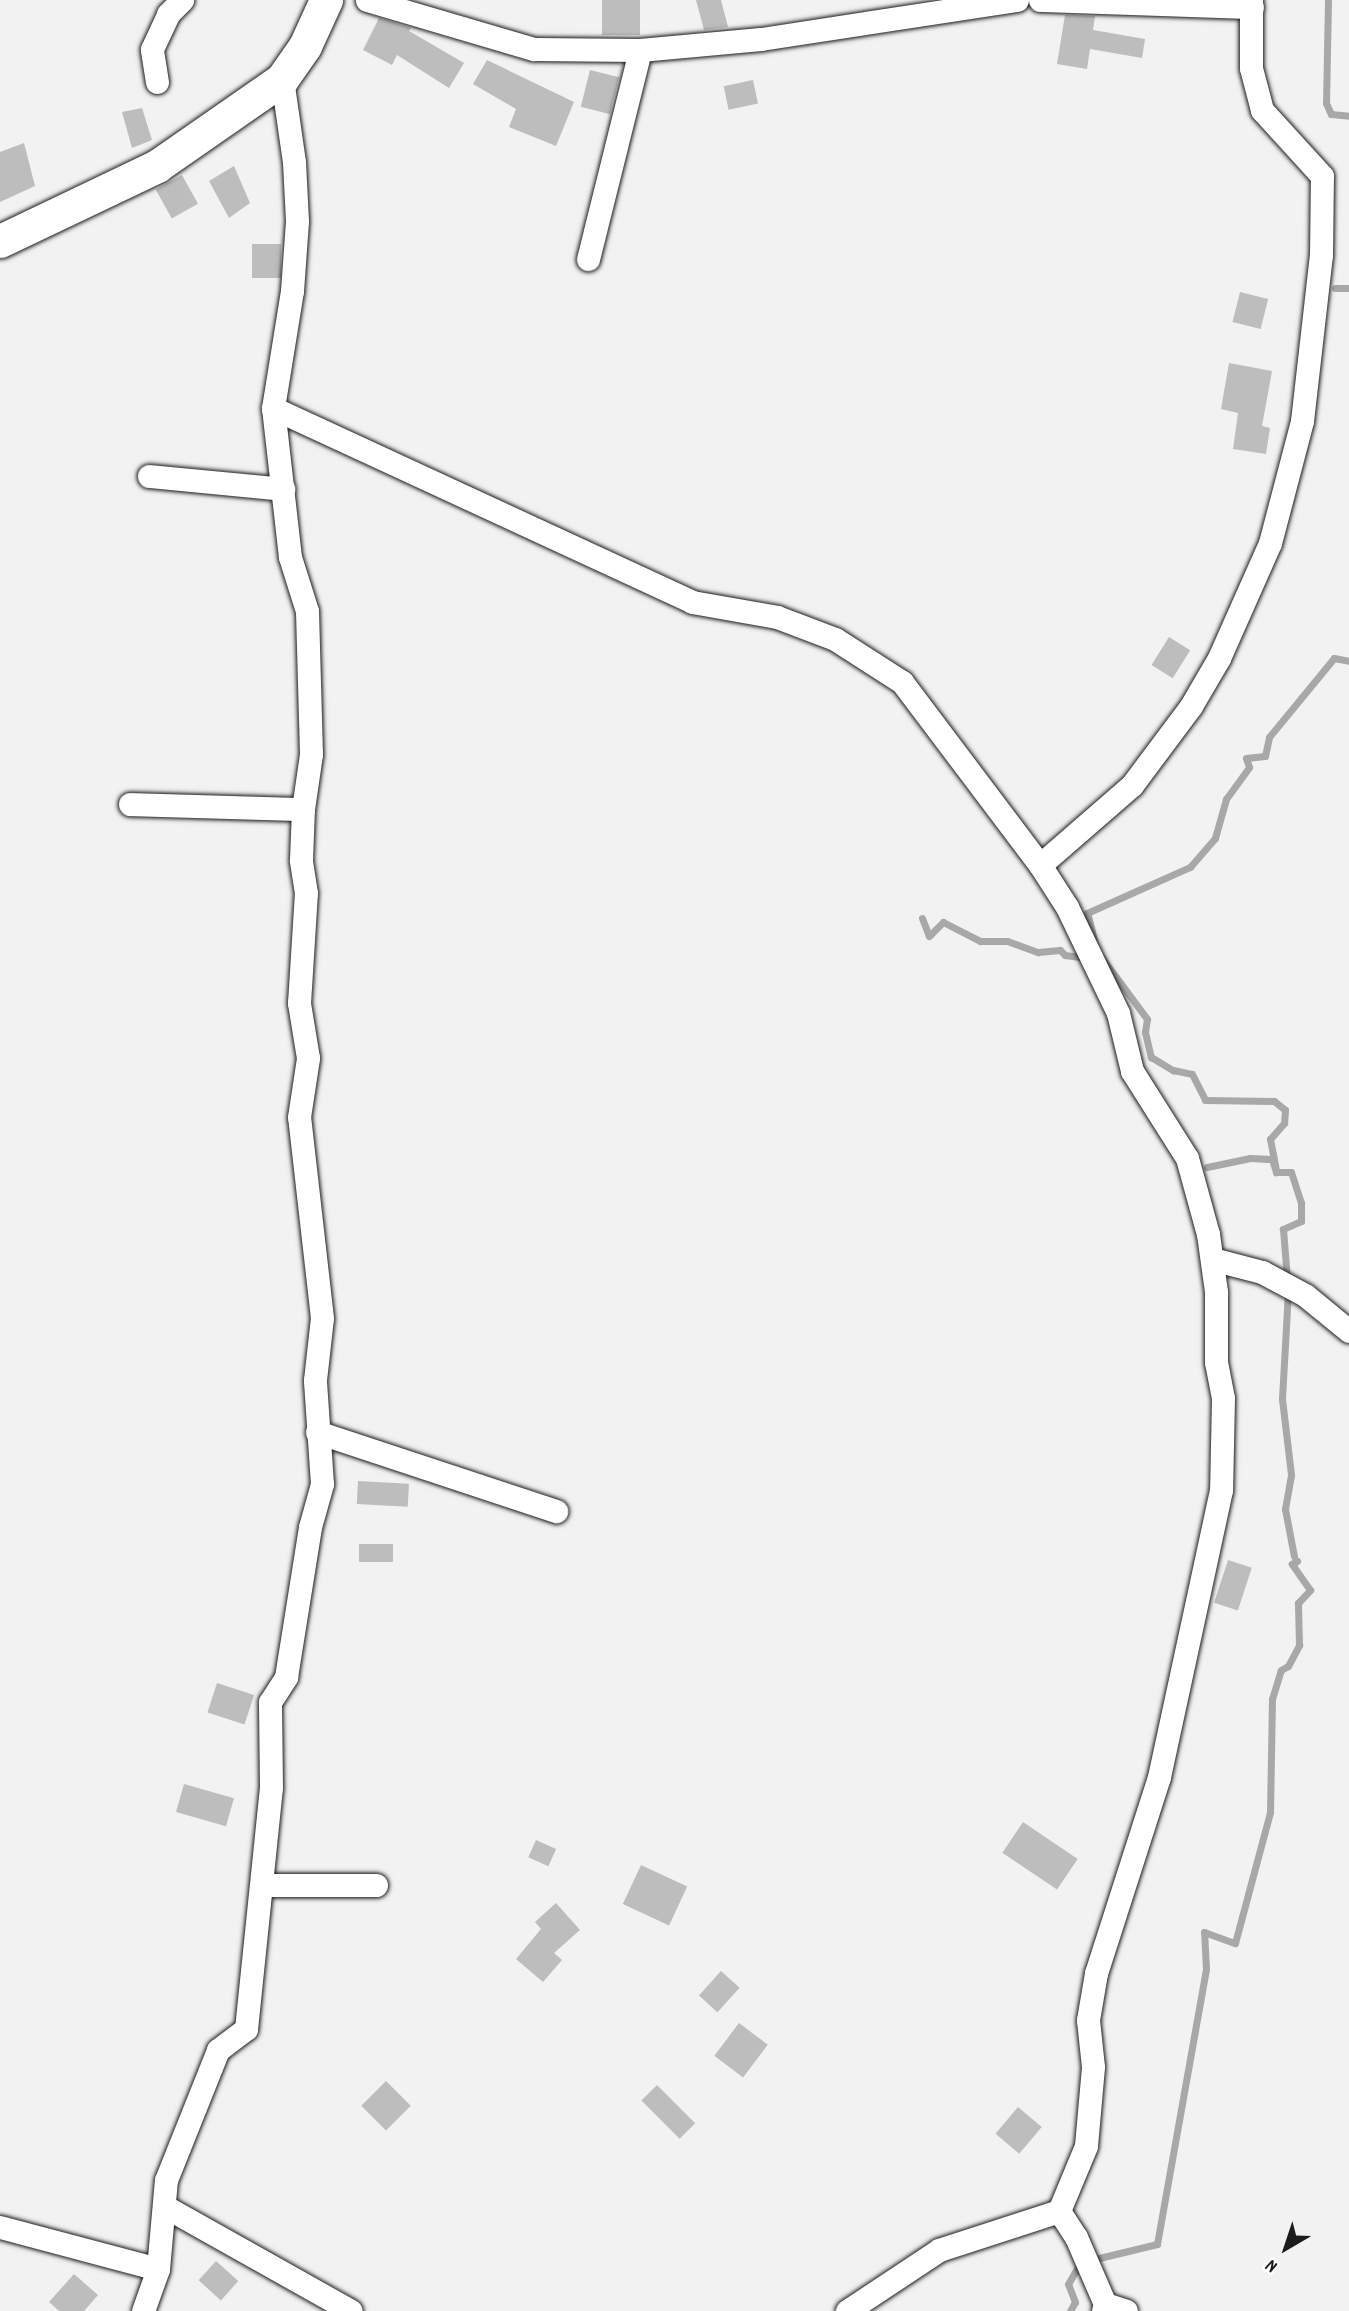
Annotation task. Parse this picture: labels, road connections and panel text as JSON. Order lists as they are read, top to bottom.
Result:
{
  "north": "bottom left"
}
